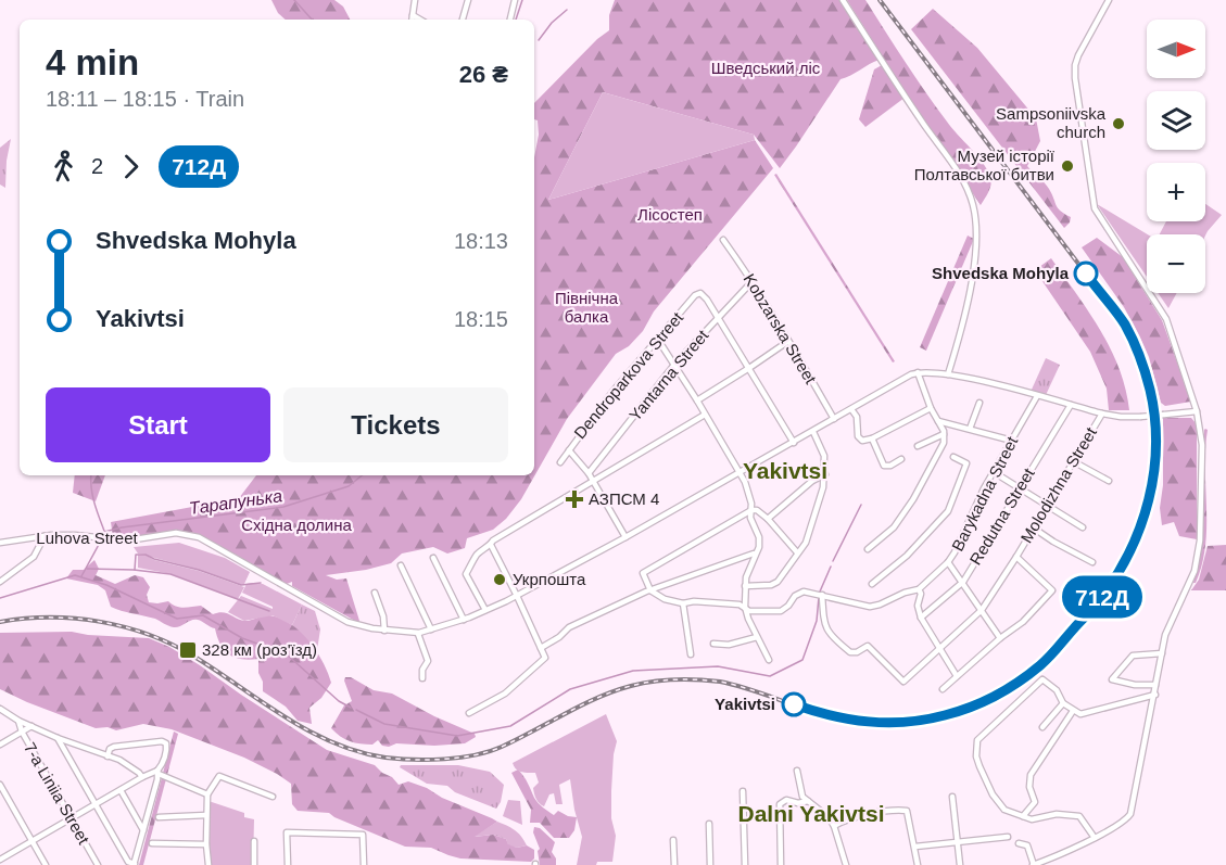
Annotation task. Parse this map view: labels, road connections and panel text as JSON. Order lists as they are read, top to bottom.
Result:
{
  "streets": {
    "street": [
      "Kobzarska Street",
      "Dendroparkova Street",
      "Yantarna Street",
      "Molodizhna Street",
      "Barykadna Street",
      "Redutna Street",
      "Luhova Street",
      "7-a Liniia Street"
    ]
  },
  "crossings": [
    ["Kobzarska Street", "Yantarna Street"],
    ["Dendroparkova Street", "Yantarna Street"],
    ["Molodizhna Street", "Barykadna Street"]
  ],
  "districts": ["Yakivtsi", "Dalni Yakivtsi"],
  "water": ["Тарапунька"],
  "parks": [
    "Шведський ліс",
    "Лісостеп",
    "Північна балка",
    "Східна долина"
  ],
  "places": {
    "other": [
      "Sampsoniivska church",
      "Музей історії Полтавської битви",
      "Shvedska Mohyla",
      "Укрпошта",
      "Yakivtsi"
    ],
    "health": ["АЗПСМ 4"],
    "transit": ["328 км (роз'їзд)"]
  },
  "north": "right",
  "page": {
    "on_map": "712Д",
    "map_buttons": ["+", "−"],
    "heading": ["4 min", "18:11 – 18:15 · Train", "26 ₴"],
    "legs": ["2", "712Д"],
    "list": [
      {
        "name": "Shvedska Mohyla",
        "value": "18:13"
      },
      {
        "name": "Yakivtsi",
        "value": "18:15"
      }
    ],
    "buttons": ["Start", "Tickets"]
  }
}
